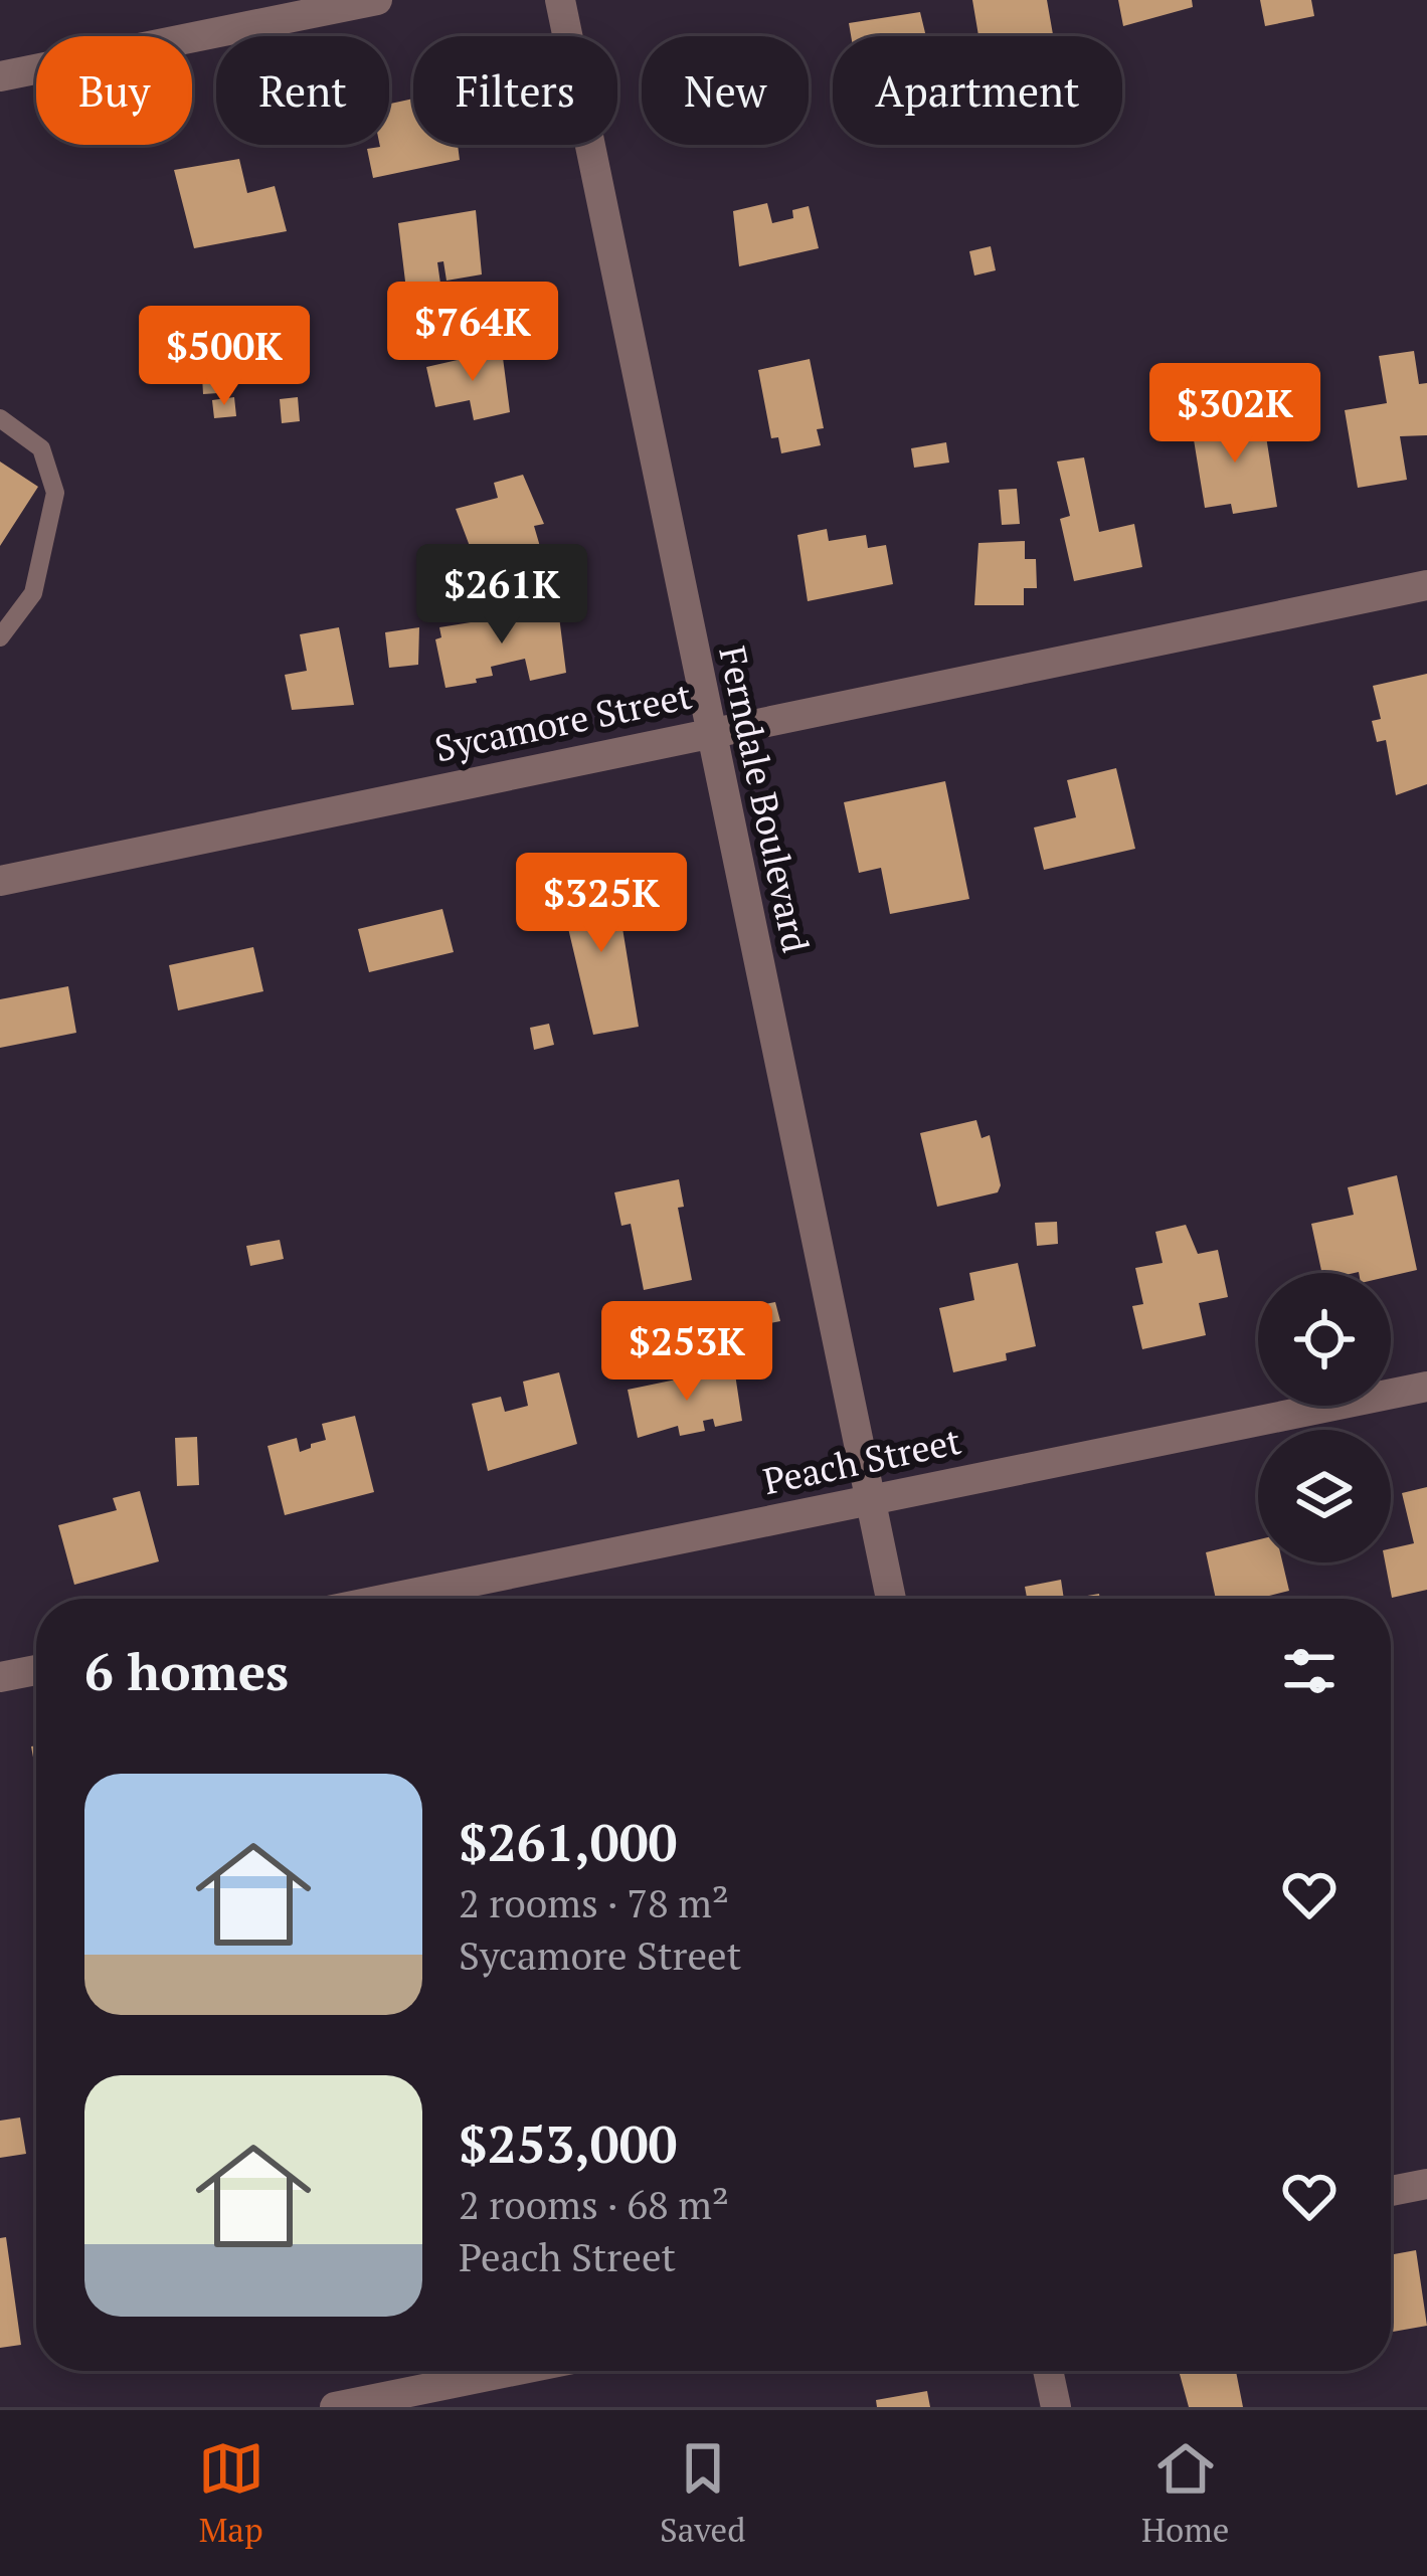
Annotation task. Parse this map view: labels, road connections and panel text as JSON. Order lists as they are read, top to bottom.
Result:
{
  "streets": {
    "street": ["Sycamore Street", "Ferndale Boulevard", "Peach Street"]
  },
  "crossings": [
    ["Sycamore Street", "Ferndale Boulevard"],
    ["Ferndale Boulevard", "Peach Street"]
  ],
  "page": {
    "chip": [
      "Buy",
      "Rent",
      "Filters",
      "New",
      "Apartment"
    ],
    "price": [
      "$764K",
      "$500K",
      "$302K",
      "$261K",
      "$325K",
      "$253K"
    ],
    "heading": "6 homes",
    "list": [
      {
        "name": "$261,000",
        "note": "2 rooms · 78 m² · Sycamore Street"
      },
      {
        "name": "$253,000",
        "note": "2 rooms · 68 m² · Peach Street"
      }
    ],
    "tabs": ["Map", "Saved", "Home"]
  }
}
